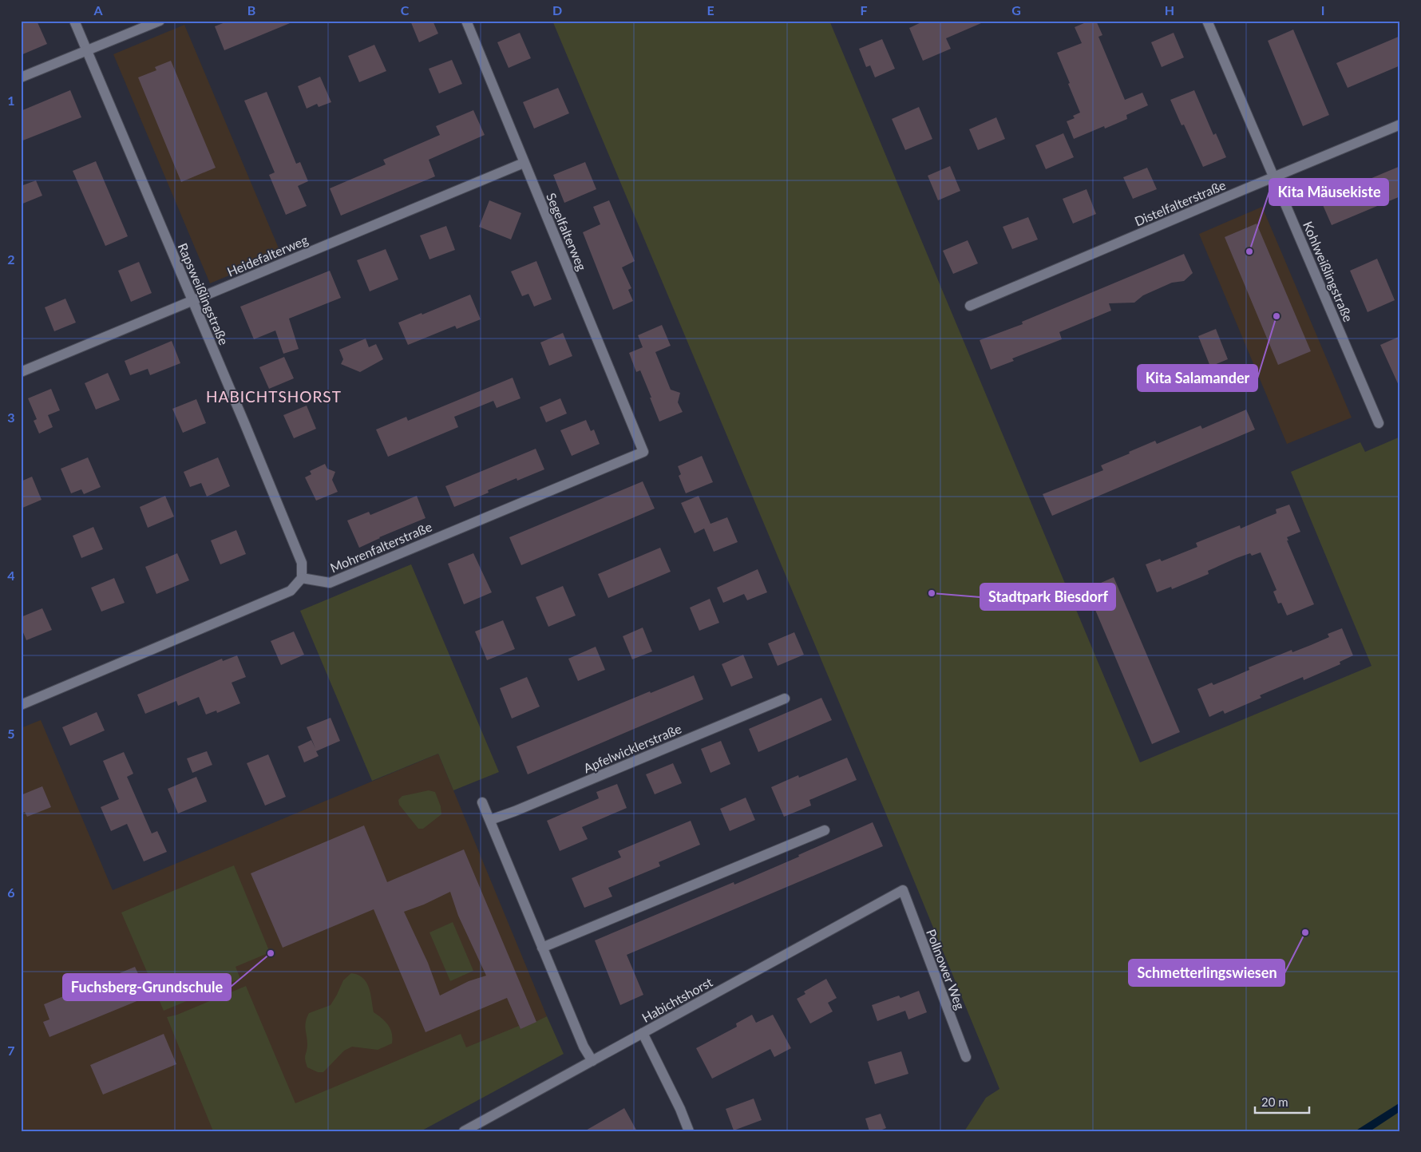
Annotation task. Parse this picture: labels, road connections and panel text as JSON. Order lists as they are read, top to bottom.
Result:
{
  "streets": {
    "street": [
      "Distelfalterstraße",
      "Segelfalterweg",
      "Heidefalterweg",
      "Kohlweißlingstraße",
      "Rapsweißlingstraße",
      "Mohrenfalterstraße",
      "Apfelwicklerstraße",
      "Pollnower Weg",
      "Habichtshorst"
    ]
  },
  "crossings": [
    ["Distelfalterstraße", "Kohlweißlingstraße"],
    ["Segelfalterweg", "Heidefalterweg"],
    ["Segelfalterweg", "Mohrenfalterstraße"],
    ["Heidefalterweg", "Rapsweißlingstraße"],
    ["Rapsweißlingstraße", "Mohrenfalterstraße"],
    ["Pollnower Weg", "Habichtshorst"]
  ],
  "districts": ["HABICHTSHORST"],
  "places": [
    "Kita Mäusekiste",
    "Kita Salamander",
    "Stadtpark Biesdorf",
    "Schmetterlingswiesen",
    "Fuchsberg-Grundschule"
  ],
  "scale_bar": "20 m",
  "grid": {
    "columns": [
      "A",
      "B",
      "C",
      "D",
      "E",
      "F",
      "G",
      "H",
      "I"
    ],
    "rows": [
      "1",
      "2",
      "3",
      "4",
      "5",
      "6",
      "7"
    ]
  }
}
